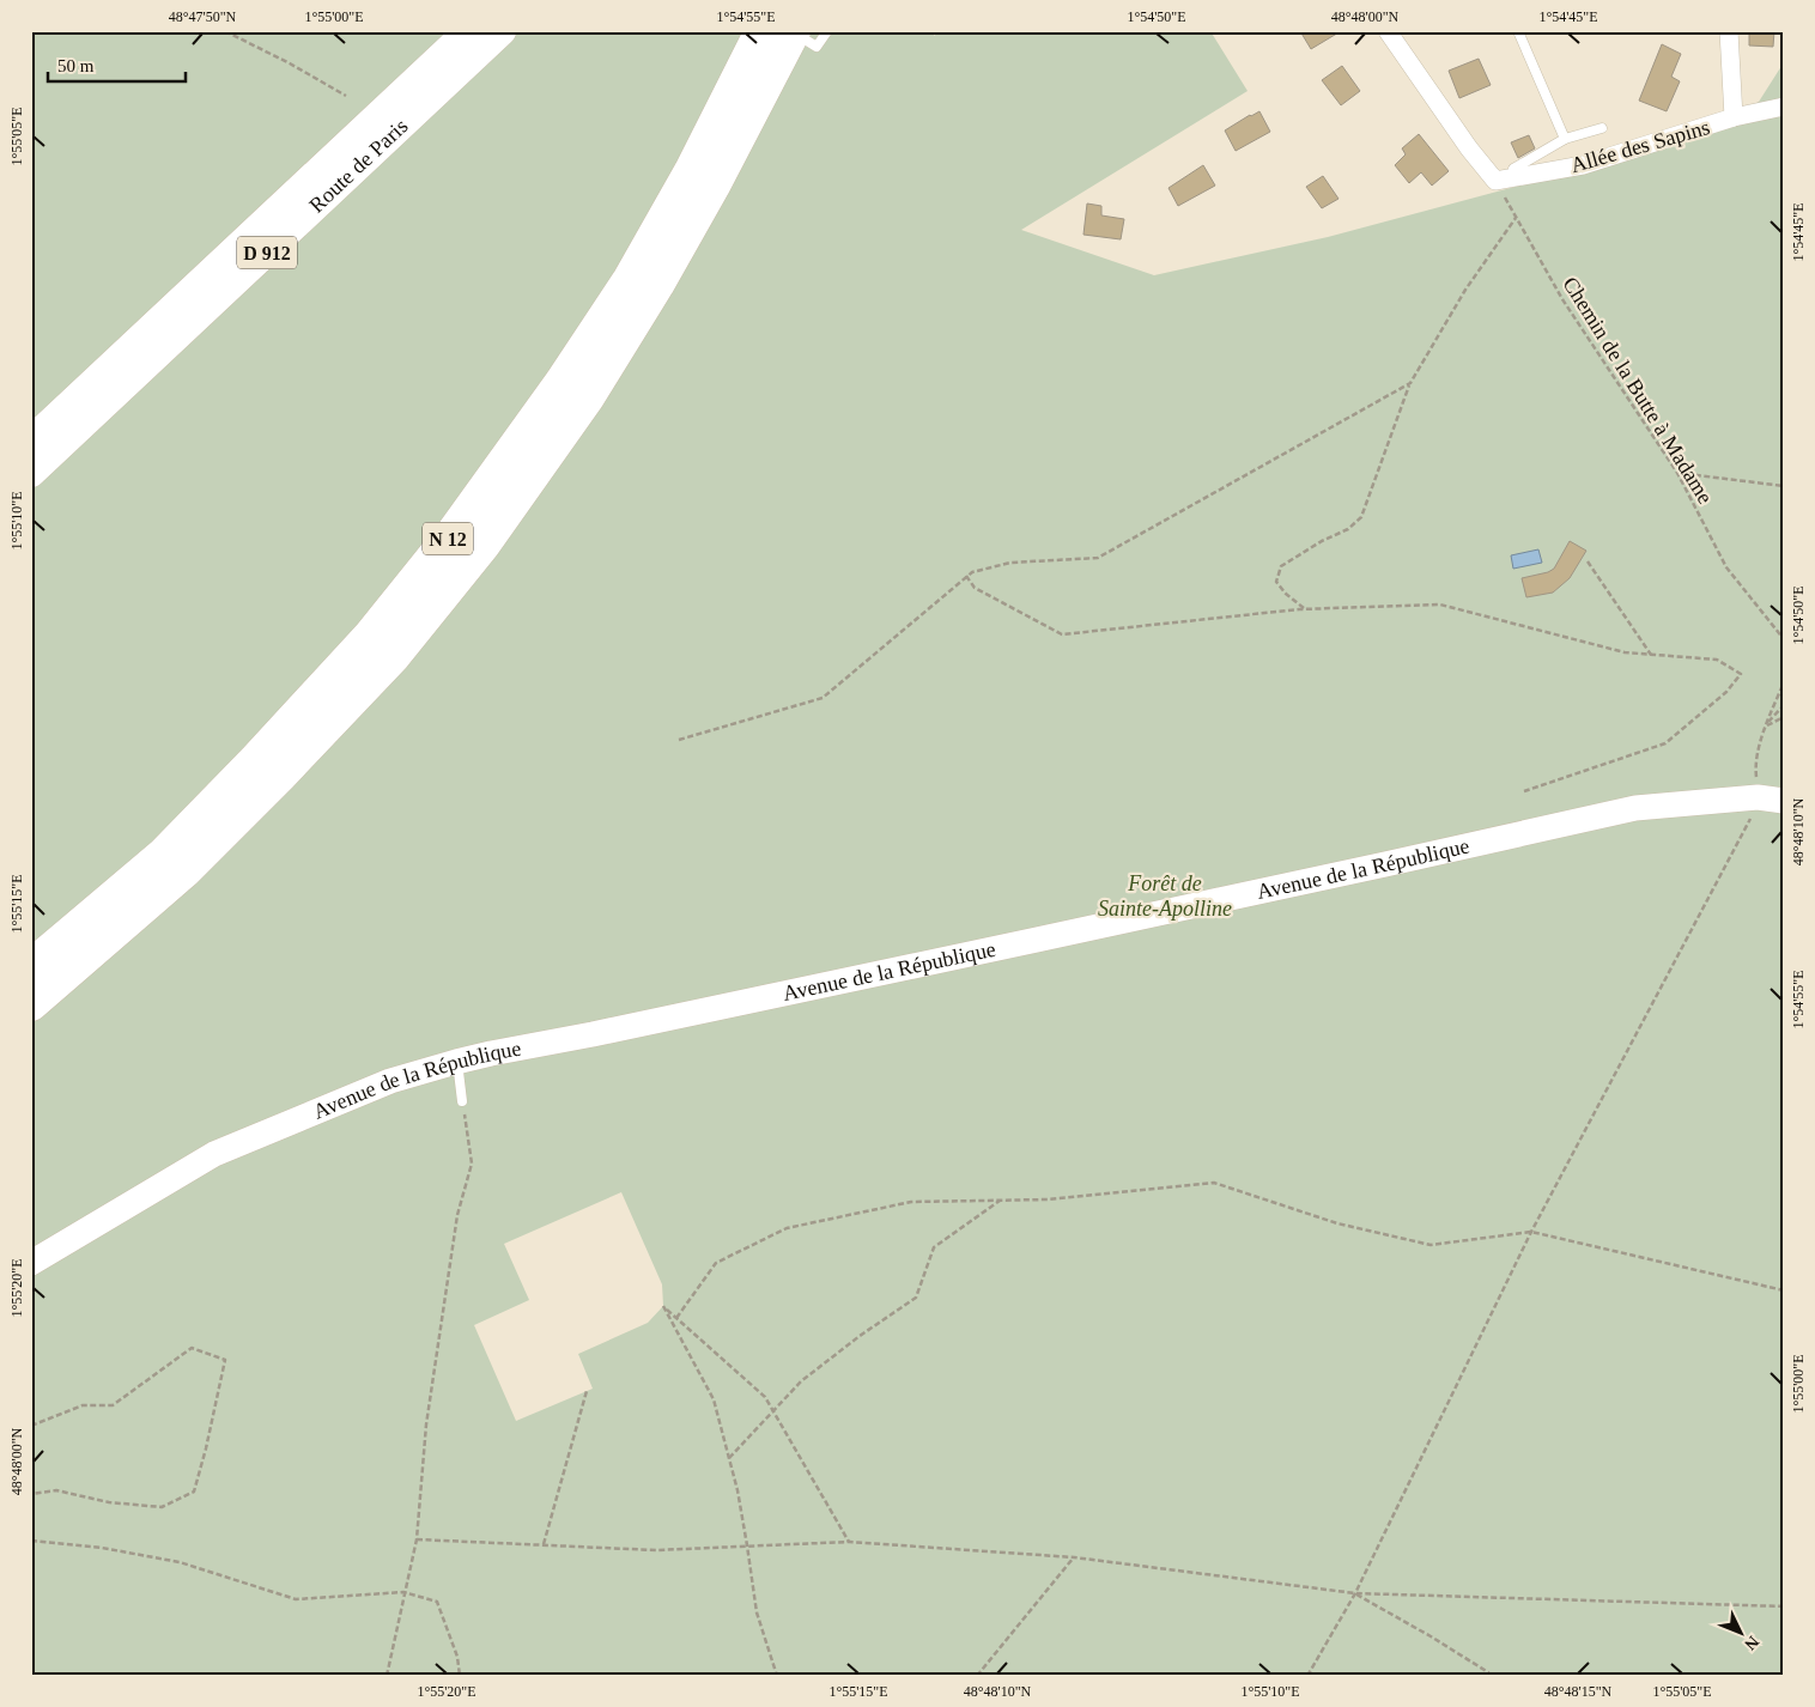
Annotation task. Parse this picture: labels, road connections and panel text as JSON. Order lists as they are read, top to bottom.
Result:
{
  "streets": {
    "highway": ["N 12"],
    "main road": ["Route de Paris", "D 912", "Avenue de la République"],
    "street": ["Allée des Sapins"],
    "path": ["Chemin de la Butte à Madame"]
  },
  "crossings": [
    ["Allée des Sapins", "Chemin de la Butte à Madame"]
  ],
  "parks": ["Forêt de Sainte-Apolline"],
  "scale_bar": "50 m",
  "north": "bottom right",
  "coordinates": [
    "48°47'50\"N",
    "1°55'00\"E",
    "1°54'55\"E",
    "1°54'50\"E",
    "48°48'00\"N",
    "1°54'45\"E",
    "1°55'05\"E",
    "1°55'10\"E",
    "48°48'10\"N",
    "1°55'15\"E",
    "1°55'20\"E",
    "48°48'15\"N"
  ]
}
